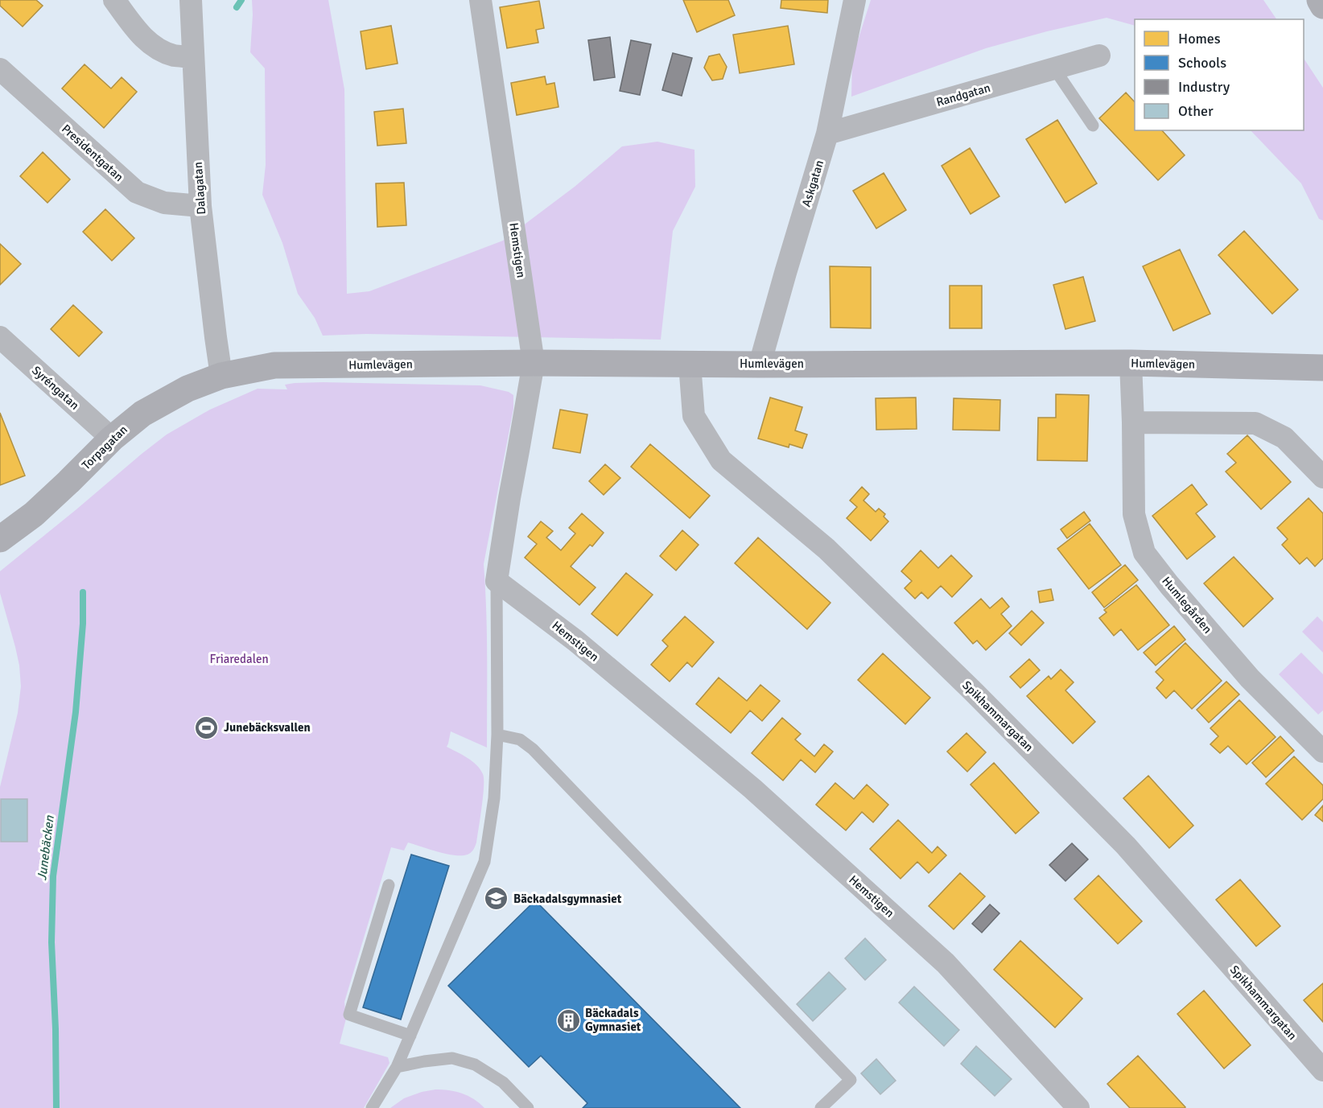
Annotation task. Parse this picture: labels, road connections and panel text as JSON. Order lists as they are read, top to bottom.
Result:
{
  "streets": {
    "street": [
      "Randgatan",
      "Presidentgatan",
      "Askgatan",
      "Dalagatan",
      "Hemstigen",
      "Humlevägen",
      "Syréngatan",
      "Torpagatan",
      "Humlegården",
      "Spikhammargatan"
    ]
  },
  "crossings": [
    ["Randgatan", "Askgatan"],
    ["Presidentgatan", "Dalagatan"],
    ["Askgatan", "Humlevägen"],
    ["Dalagatan", "Humlevägen"],
    ["Dalagatan", "Torpagatan"],
    ["Hemstigen", "Humlevägen"],
    ["Humlevägen", "Torpagatan"],
    ["Humlevägen", "Humlegården"],
    ["Humlevägen", "Spikhammargatan"],
    ["Syréngatan", "Torpagatan"]
  ],
  "water": ["Junebäcken"],
  "parks": ["Friaredalen"],
  "places": {
    "sports": ["Junebäcksvallen"],
    "school or university": ["Bäckadalsgymnasiet"],
    "building": ["Bäckadals Gymnasiet"]
  },
  "legend": [
    "Homes",
    "Schools",
    "Industry",
    "Other"
  ]
}
